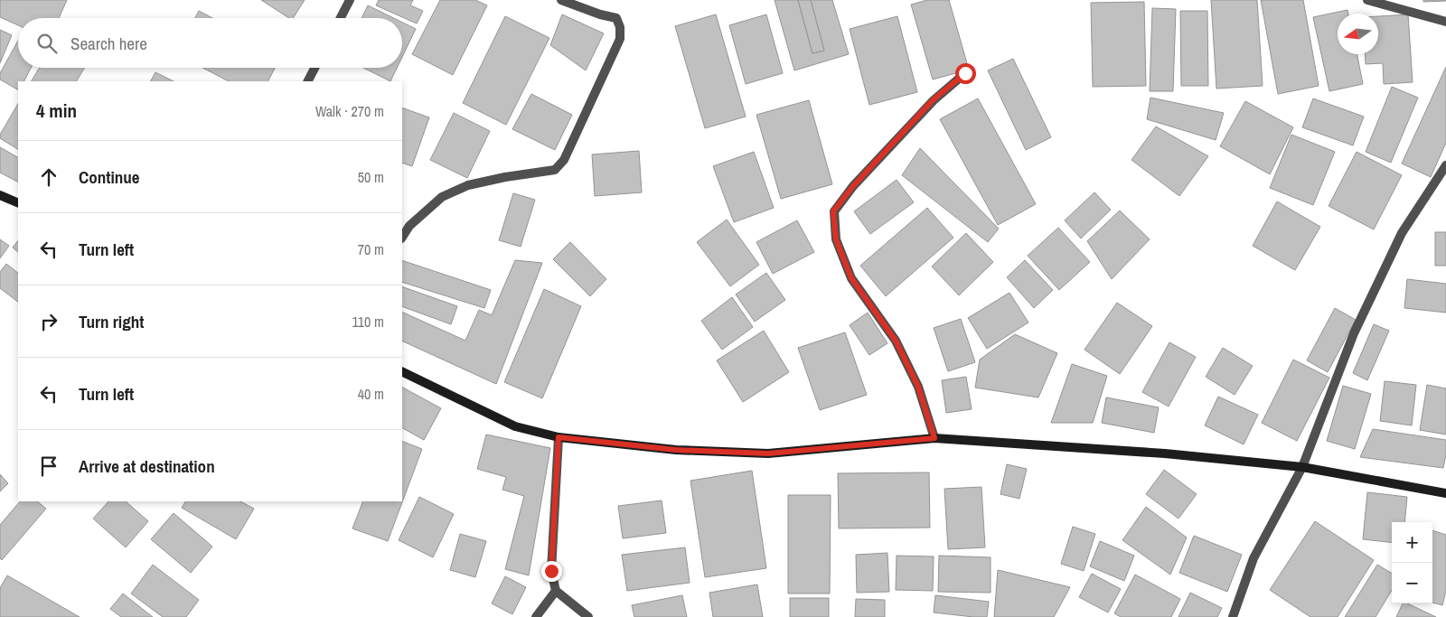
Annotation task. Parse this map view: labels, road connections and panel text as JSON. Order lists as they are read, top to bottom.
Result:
{
  "north": "left",
  "page": {
    "search": "Search here",
    "heading": ["4 min", "Walk · 270 m"],
    "list": [
      ["Continue", "50 m"],
      ["Turn left", "70 m"],
      ["Turn right", "110 m"],
      ["Turn left", "40 m"],
      "Arrive at destination"
    ],
    "map_buttons": ["+", "−"]
  }
}
